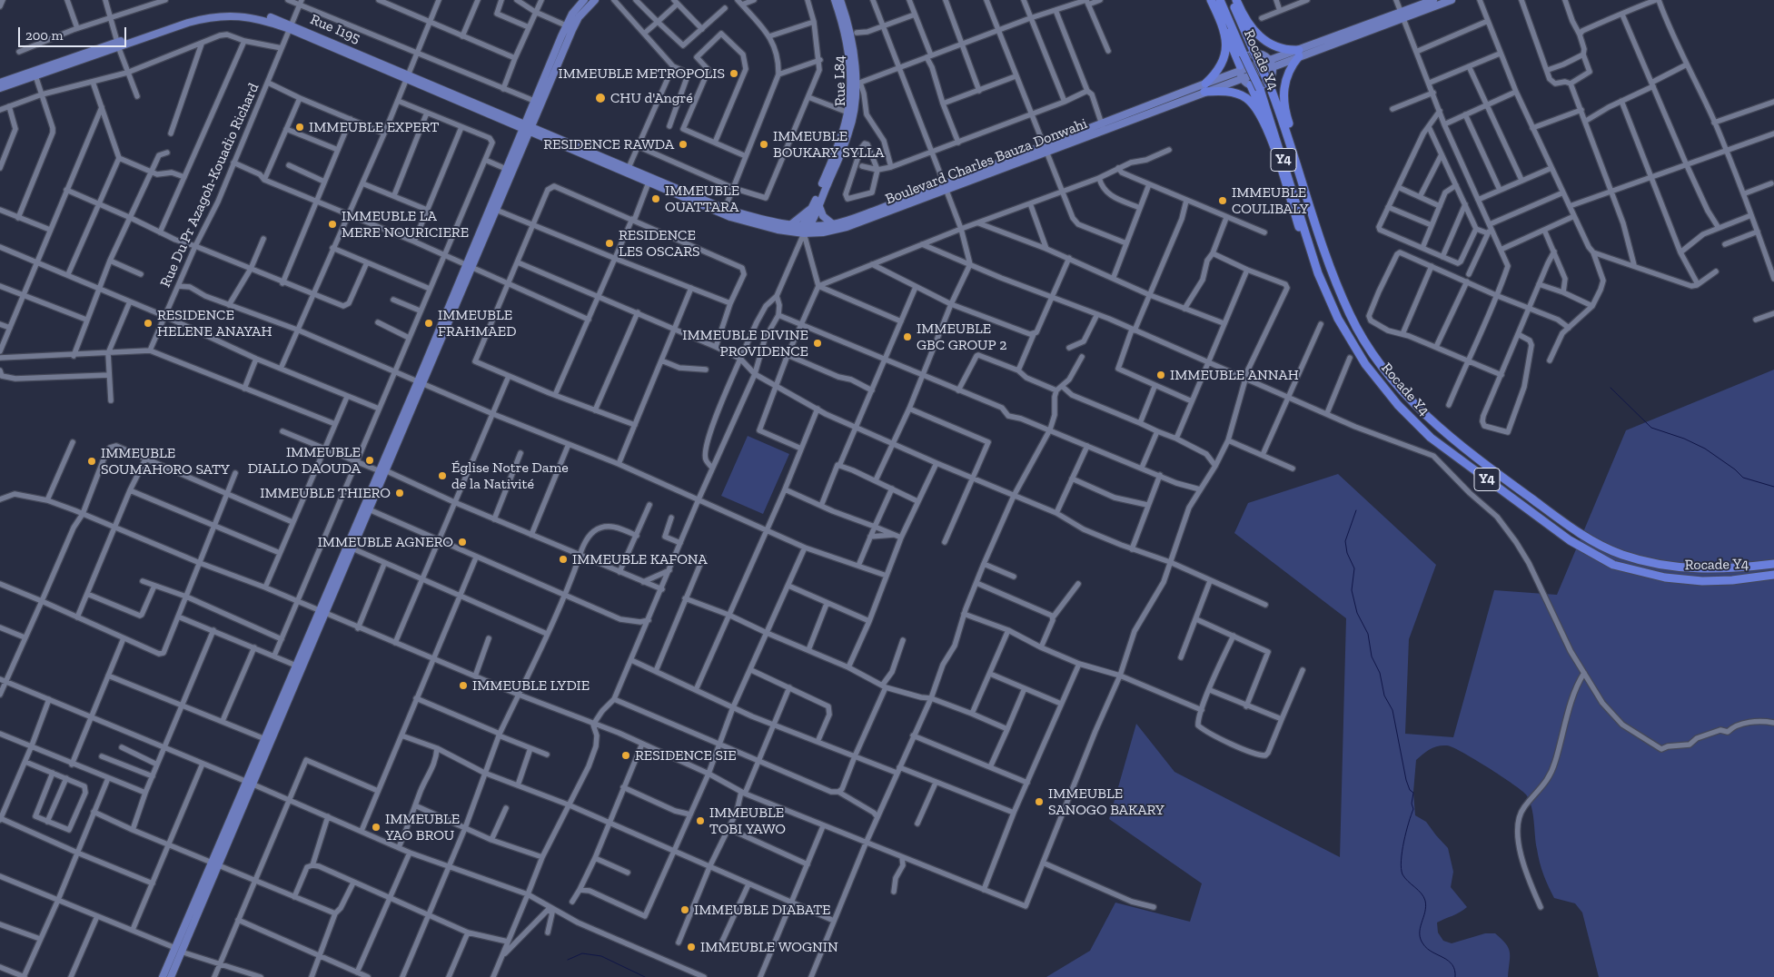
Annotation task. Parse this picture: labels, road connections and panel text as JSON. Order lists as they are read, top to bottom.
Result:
{
  "streets": {
    "highway": ["Rocade Y4", "Y4"],
    "main road": ["Rue I195", "Rue L84", "Boulevard Charles Bauza Donwahi"],
    "street": ["Rue Du Pr Azagoh-Kouadio Richard"]
  },
  "crossings": [
    ["Rue I195", "Boulevard Charles Bauza Donwahi"],
    ["Rue I195", "Rue Du Pr Azagoh-Kouadio Richard"],
    ["Rocade Y4", "Boulevard Charles Bauza Donwahi"],
    ["Rue L84", "Boulevard Charles Bauza Donwahi"]
  ],
  "places": [
    "IMMEUBLE METROPOLIS",
    "CHU d'Angré",
    "IMMEUBLE EXPERT",
    "RESIDENCE RAWDA",
    "IMMEUBLE BOUKARY SYLLA",
    "IMMEUBLE OUATTARA",
    "IMMEUBLE COULIBALY",
    "IMMEUBLE LA MERE NOURICIERE",
    "RESIDENCE LES OSCARS",
    "RESIDENCE HELENE ANAYAH",
    "IMMEUBLE FRAHMAED",
    "IMMEUBLE GBC GROUP 2",
    "IMMEUBLE DIVINE PROVIDENCE",
    "IMMEUBLE ANNAH",
    "IMMEUBLE DIALLO DAOUDA",
    "IMMEUBLE SOUMAHORO SATY",
    "Église Notre Dame de la Nativité",
    "IMMEUBLE THIERO",
    "IMMEUBLE AGNERO",
    "IMMEUBLE KAFONA",
    "IMMEUBLE LYDIE",
    "RESIDENCE SIE",
    "IMMEUBLE SANOGO BAKARY",
    "IMMEUBLE TOBI YAWO",
    "IMMEUBLE YAO BROU",
    "IMMEUBLE DIABATE",
    "IMMEUBLE WOGNIN"
  ],
  "scale_bar": "200 m"
}
